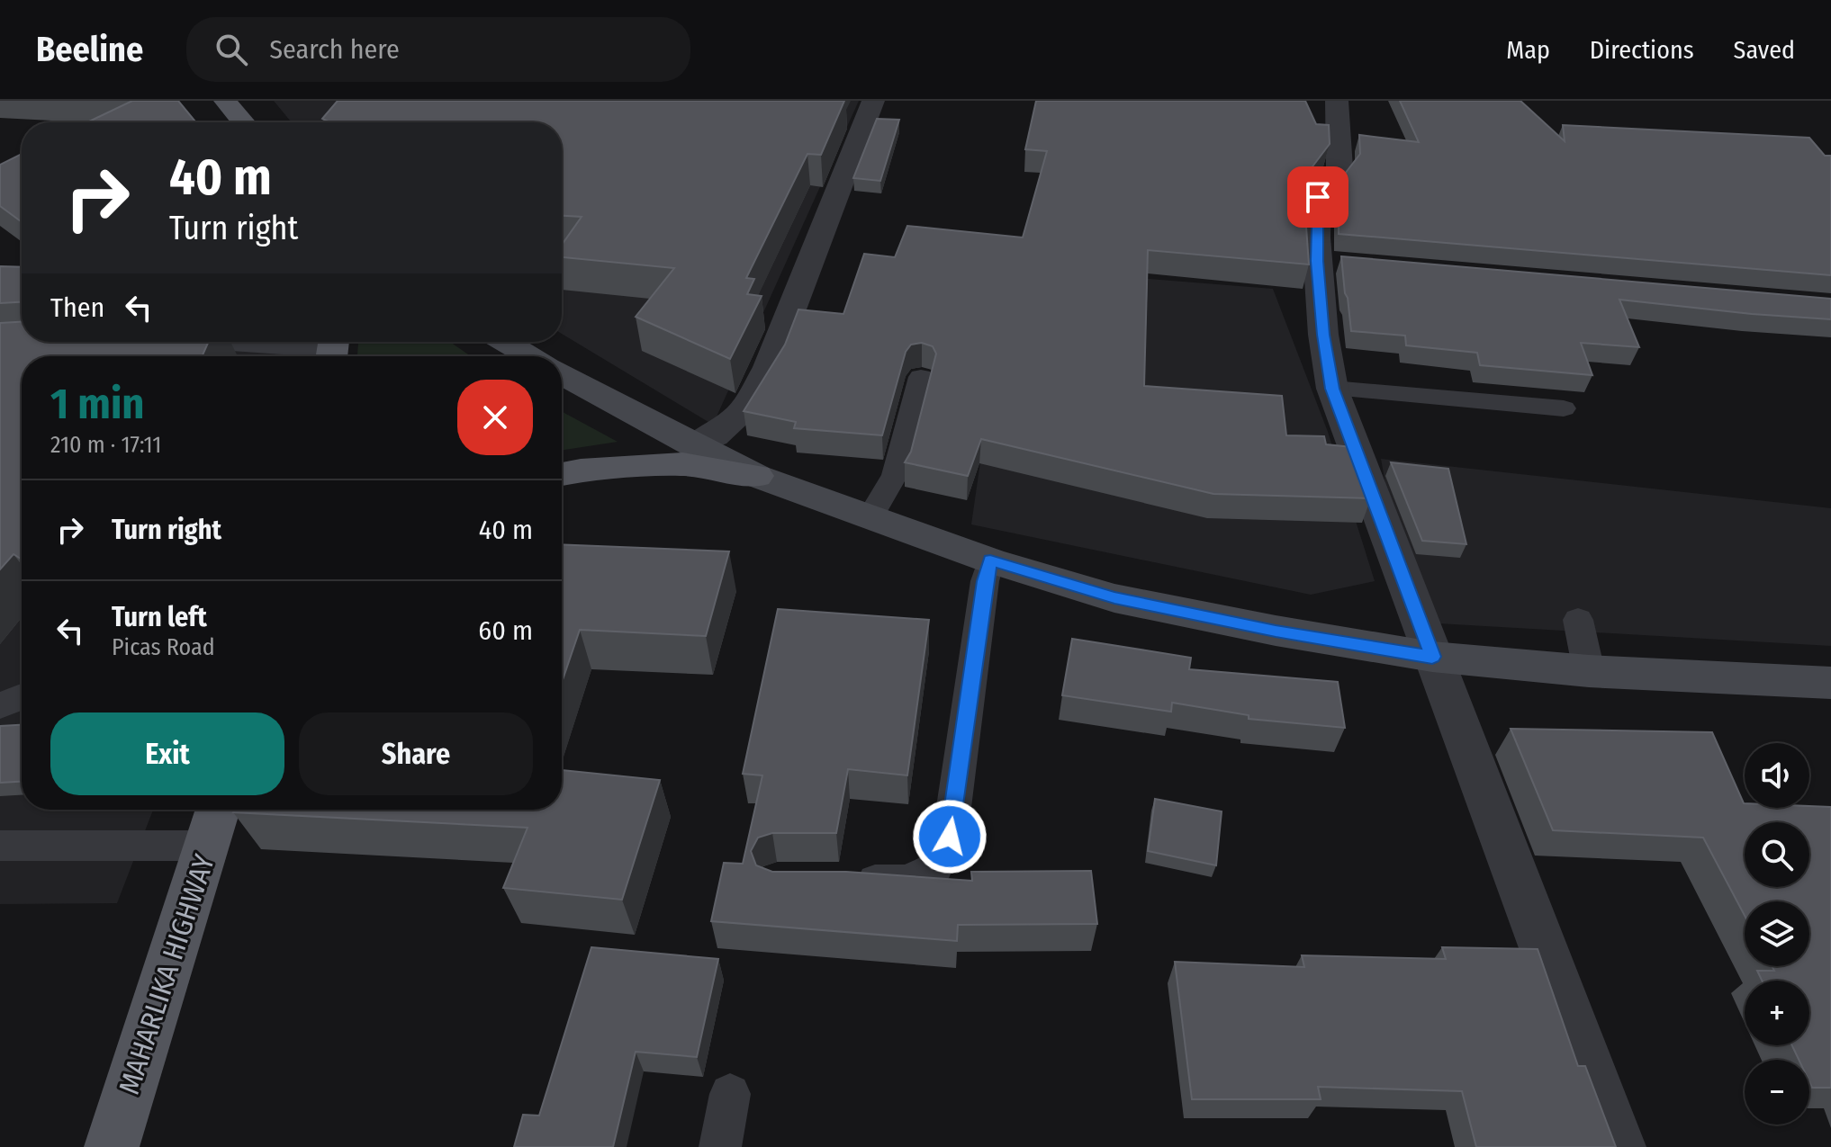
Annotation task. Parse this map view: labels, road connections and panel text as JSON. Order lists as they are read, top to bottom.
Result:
{
  "streets": {
    "main road": ["MAHARLIKA HIGHWAY"]
  },
  "page": {
    "header": "Beeline",
    "search": "Search here",
    "nav": ["Map", "Directions", "Saved"],
    "turn": ["40 m", "Turn right"],
    "then": "Then",
    "heading": ["1 min", "210 m · 17:11"],
    "list": [
      {
        "name": "Turn right",
        "value": "40 m"
      },
      {
        "name": "Turn left",
        "note": "Picas Road",
        "value": "60 m"
      }
    ],
    "buttons": ["Exit", "Share"],
    "map_buttons": ["+", "−"]
  }
}
